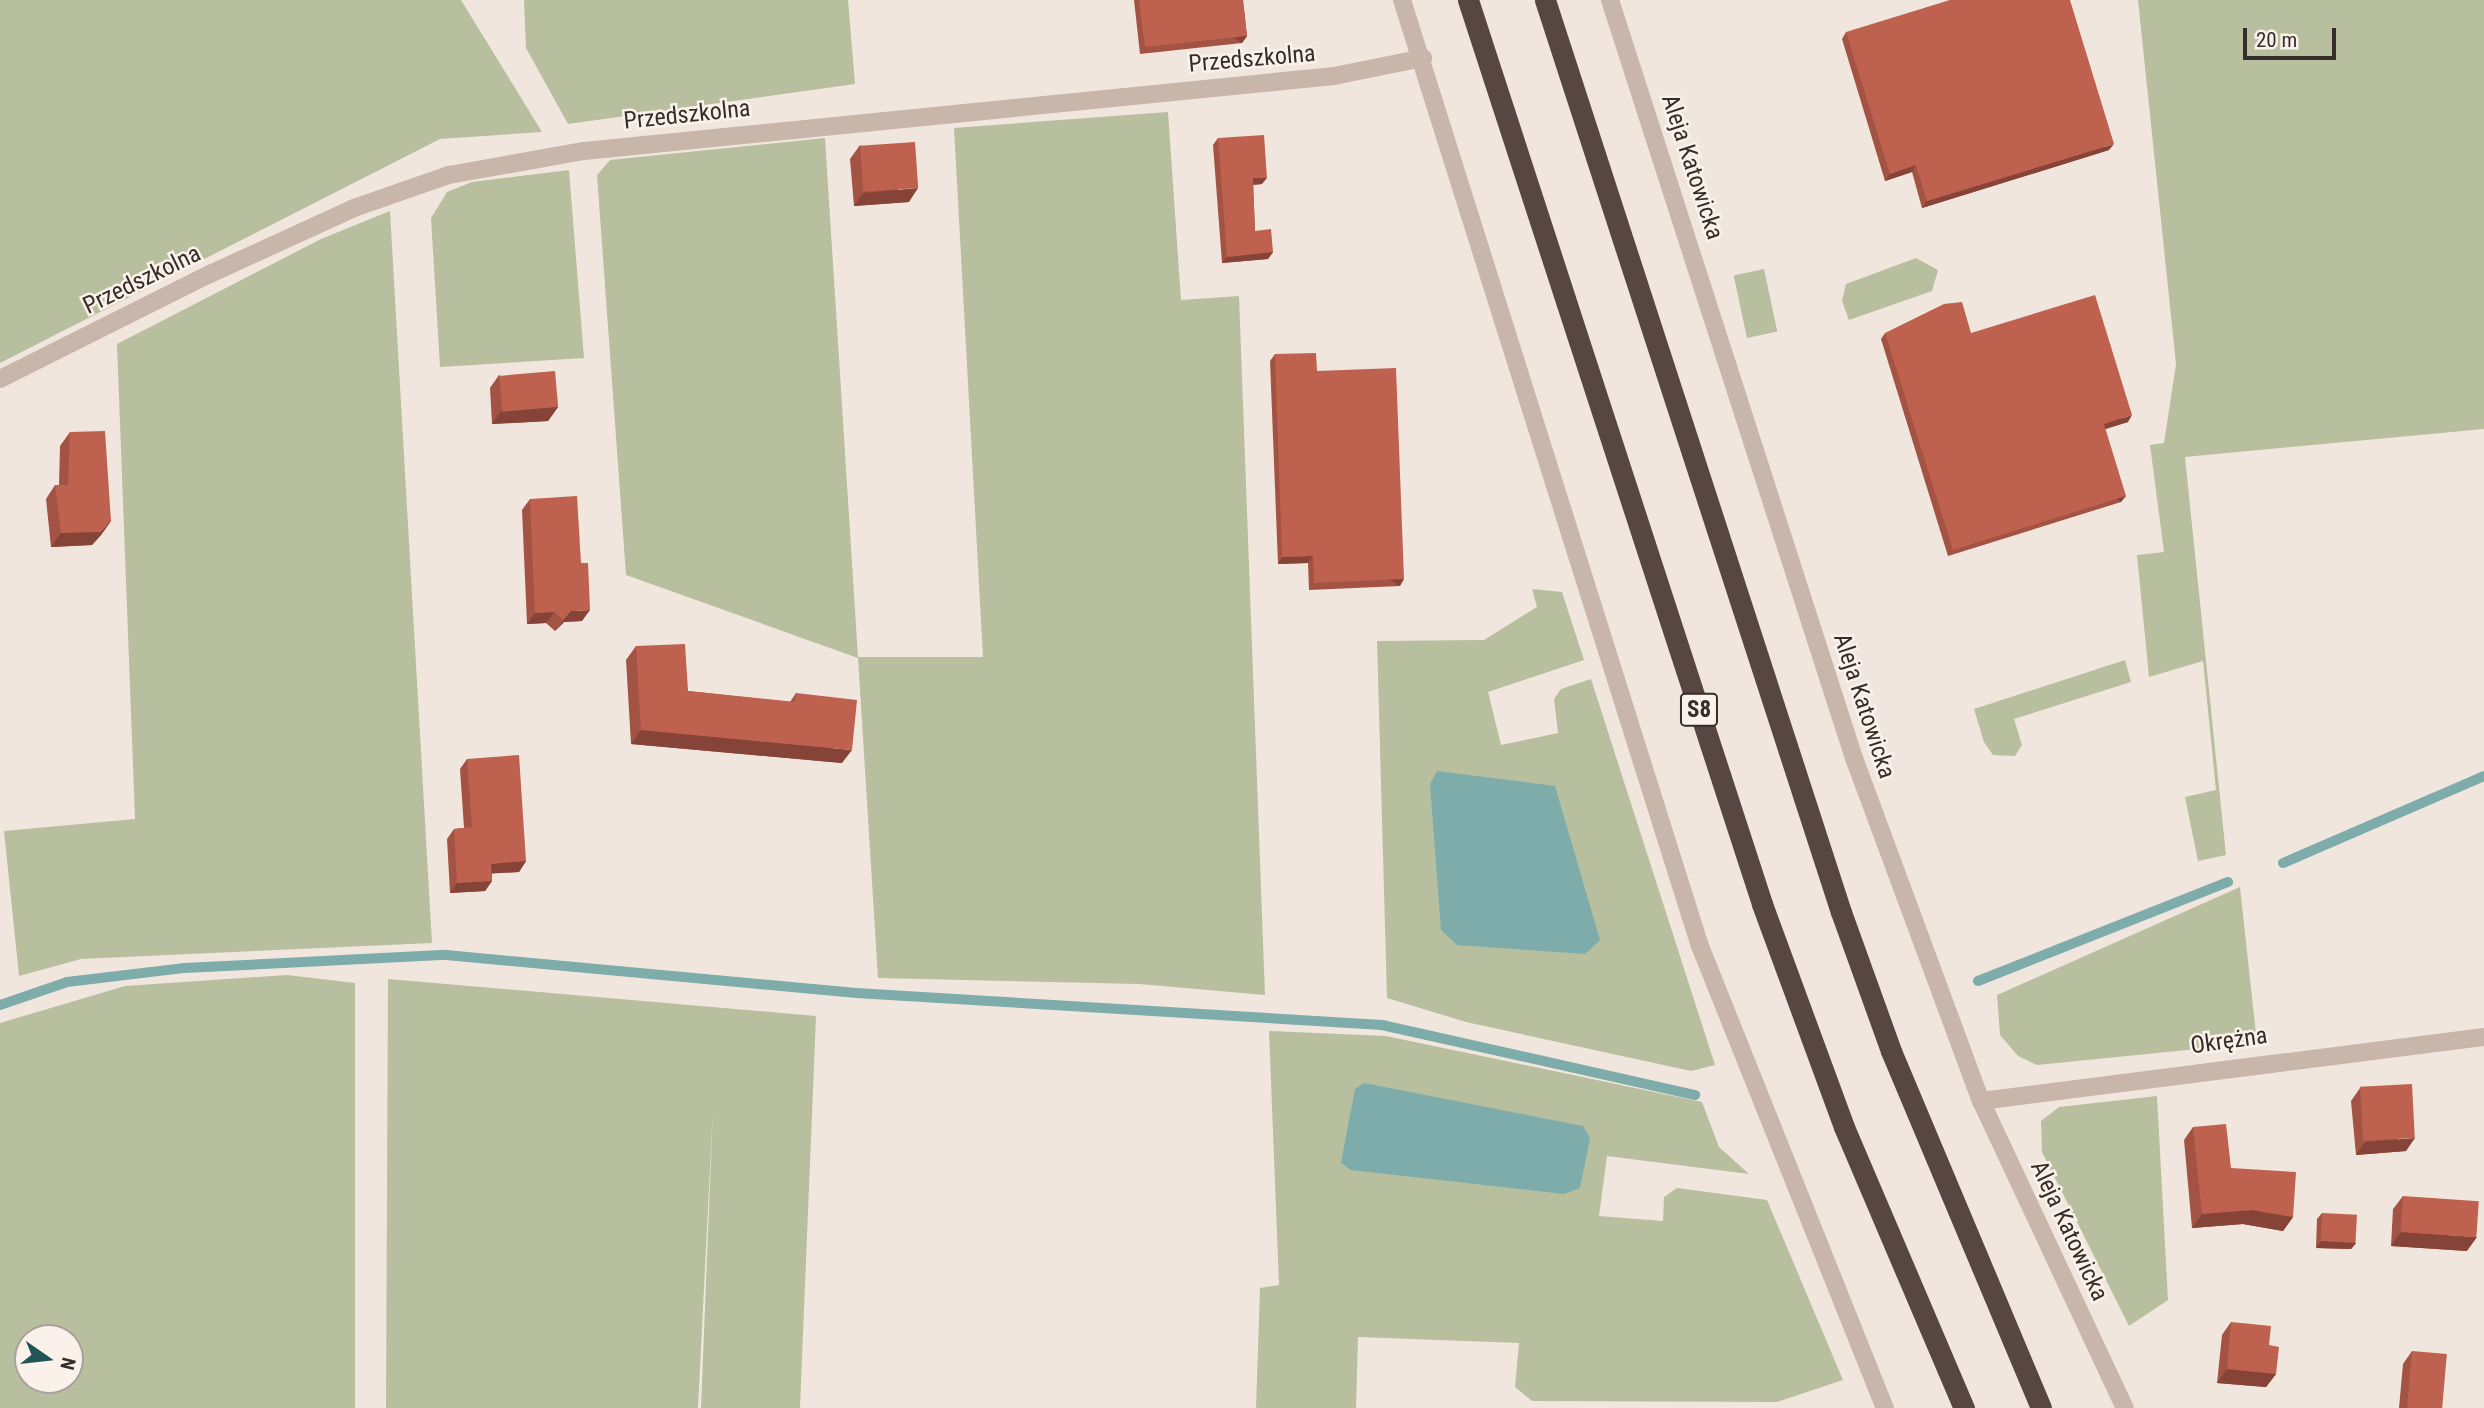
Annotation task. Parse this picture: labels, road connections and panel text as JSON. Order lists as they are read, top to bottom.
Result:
{
  "streets": {
    "highway": ["S8"],
    "street": ["Przedszkolna", "Aleja Katowicka", "Okrężna"]
  },
  "crossings": [
    ["Aleja Katowicka", "Okrężna"]
  ],
  "scale_bar": "20 m",
  "north": "right"
}
